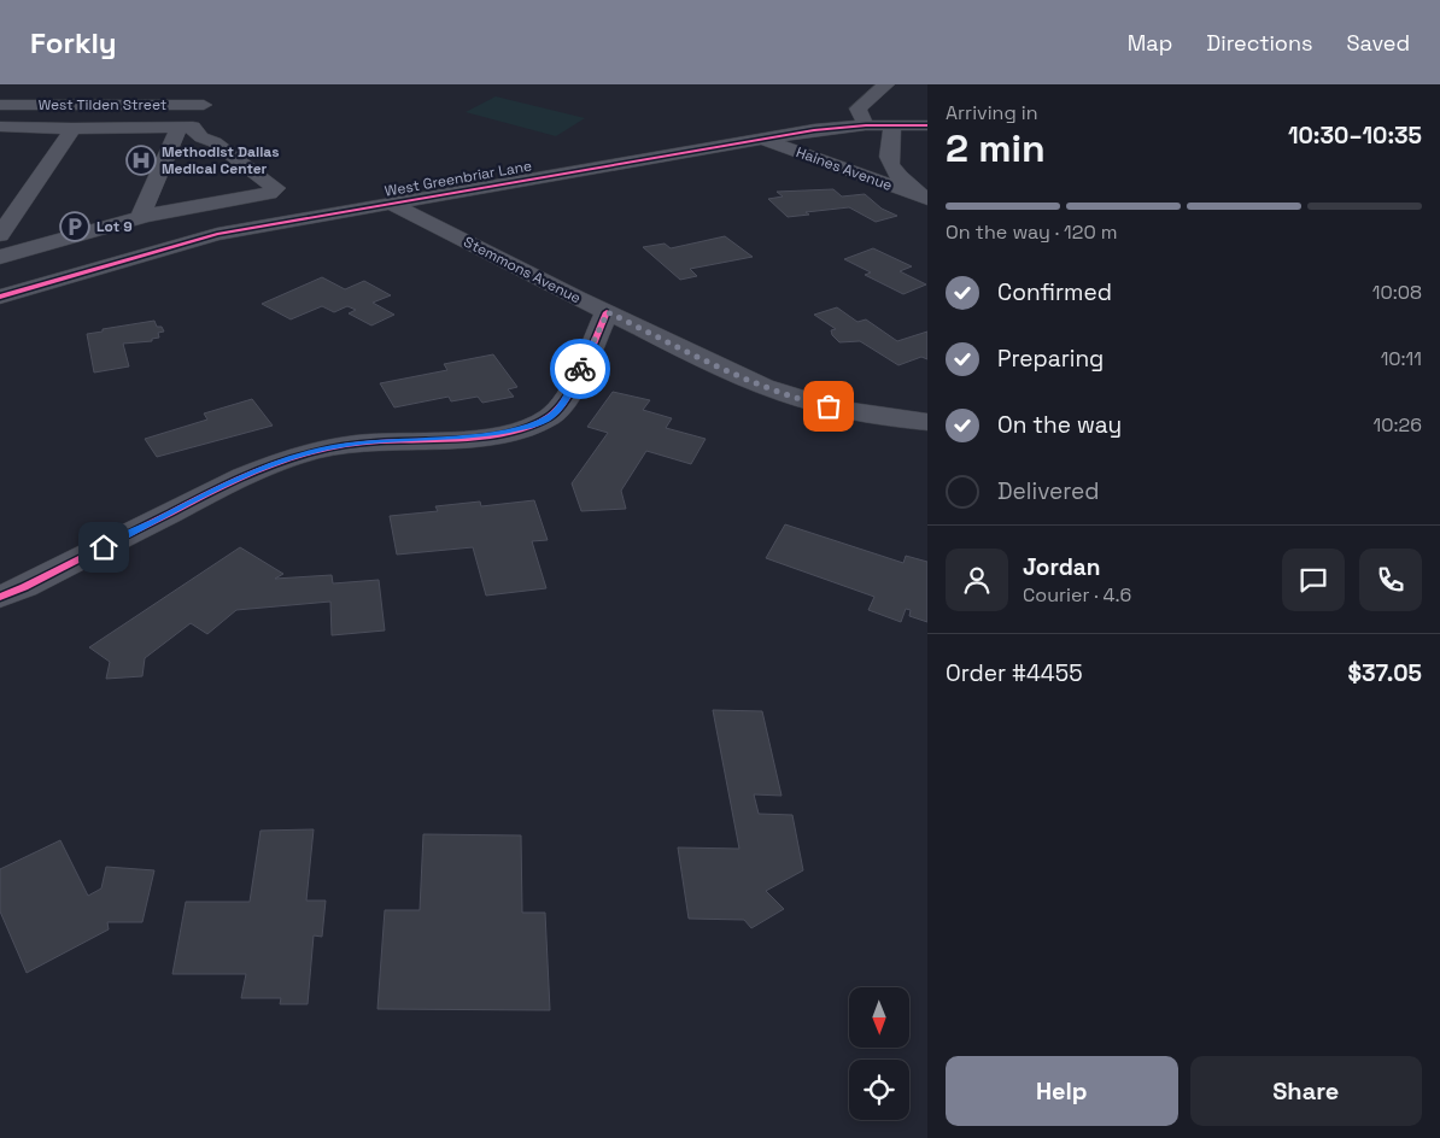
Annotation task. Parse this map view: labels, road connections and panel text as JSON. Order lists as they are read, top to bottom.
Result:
{
  "streets": {
    "street": [
      "West Tilden Street",
      "Haines Avenue",
      "West Greenbriar Lane",
      "Stemmons Avenue"
    ]
  },
  "crossings": [
    ["Haines Avenue", "West Greenbriar Lane"],
    ["West Greenbriar Lane", "Stemmons Avenue"]
  ],
  "places": {
    "hospital": ["Methodist Dallas Medical Center"],
    "parking": ["Lot 9"]
  },
  "north": "bottom",
  "page": {
    "header": "Forkly",
    "nav": ["Map", "Directions", "Saved"],
    "heading": ["2 min", "Arriving in", "10:30–10:35"],
    "panel": [
      "Jordan",
      "Courier · 4.6",
      "Order #4455",
      "$37.05"
    ],
    "bar": "On the way · 120 m",
    "list": [
      ["Confirmed", "10:08"],
      ["Preparing", "10:11"],
      ["On the way", "10:26"],
      "Delivered"
    ],
    "buttons": ["Help", "Share"]
  }
}
